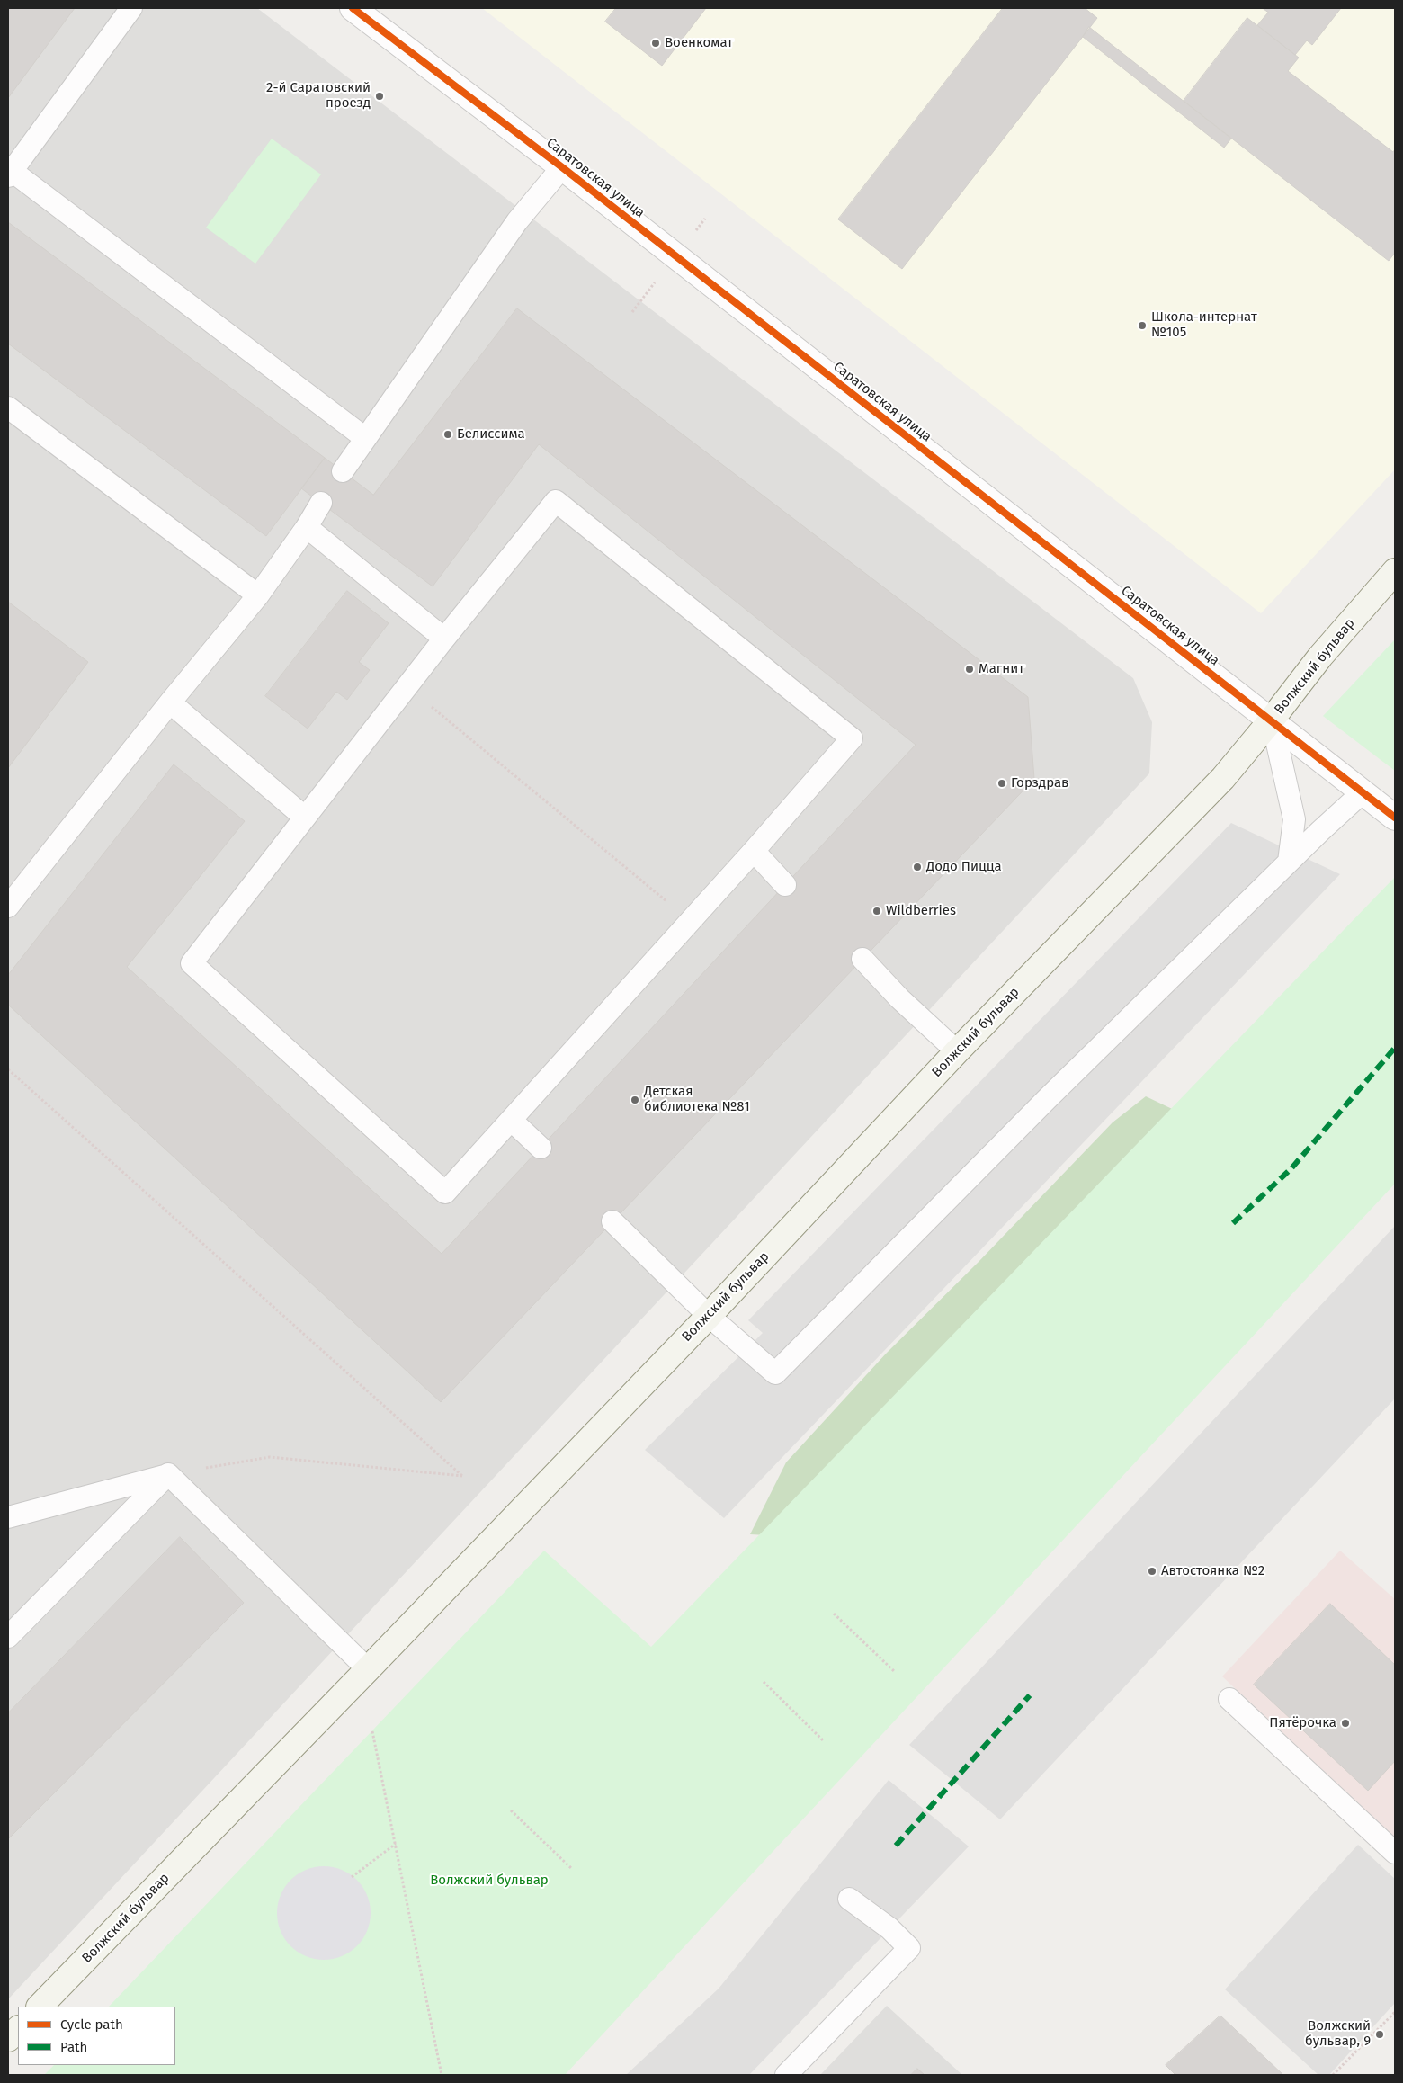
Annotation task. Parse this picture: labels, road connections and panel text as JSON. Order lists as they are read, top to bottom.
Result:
{
  "streets": {
    "main road": ["Волжский бульвар"],
    "street": ["Саратовская улица"]
  },
  "crossings": [
    ["Саратовская улица", "Волжский бульвар"]
  ],
  "parks": ["Волжский бульвар"],
  "places": [
    "Военкомат",
    "2-й Саратовский проезд",
    "Школа-интернат №105",
    "Белиссима",
    "Магнит",
    "Горздрав",
    "Додо Пицца",
    "Wildberries",
    "Детская библиотека №81",
    "Автостоянка №2",
    "Пятёрочка",
    "Волжский бульвар, 9"
  ],
  "legend": ["Cycle path", "Path"]
}
